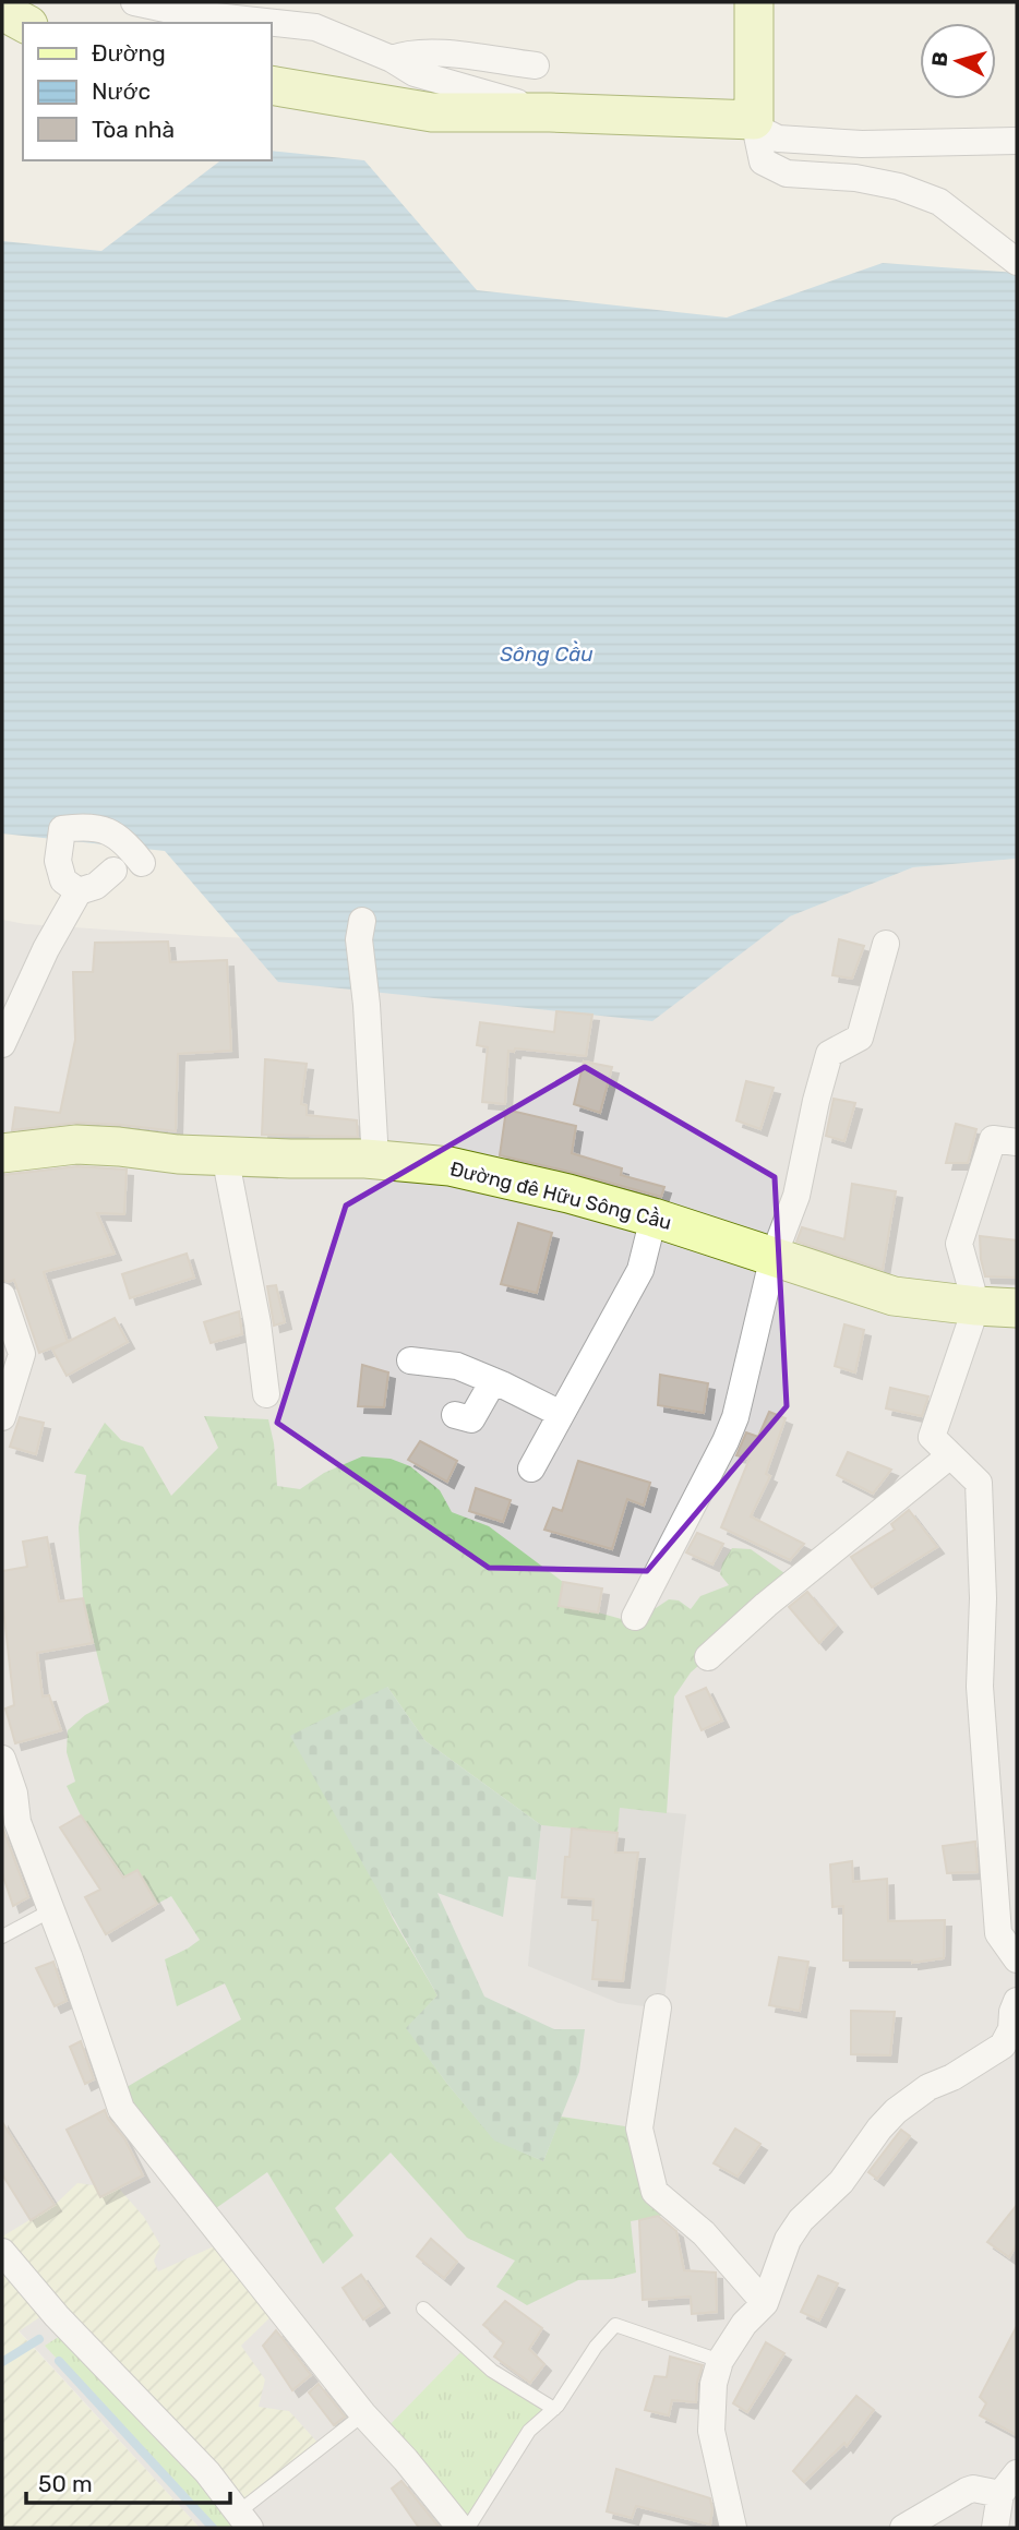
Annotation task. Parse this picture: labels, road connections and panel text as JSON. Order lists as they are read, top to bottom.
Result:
{
  "streets": {
    "main road": ["Đường đê Hữu Sông Cầu"]
  },
  "water": ["Sông Cầu"],
  "legend": ["Đường", "Nước", "Tòa nhà"],
  "scale_bar": "50 m",
  "north": "left"
}
